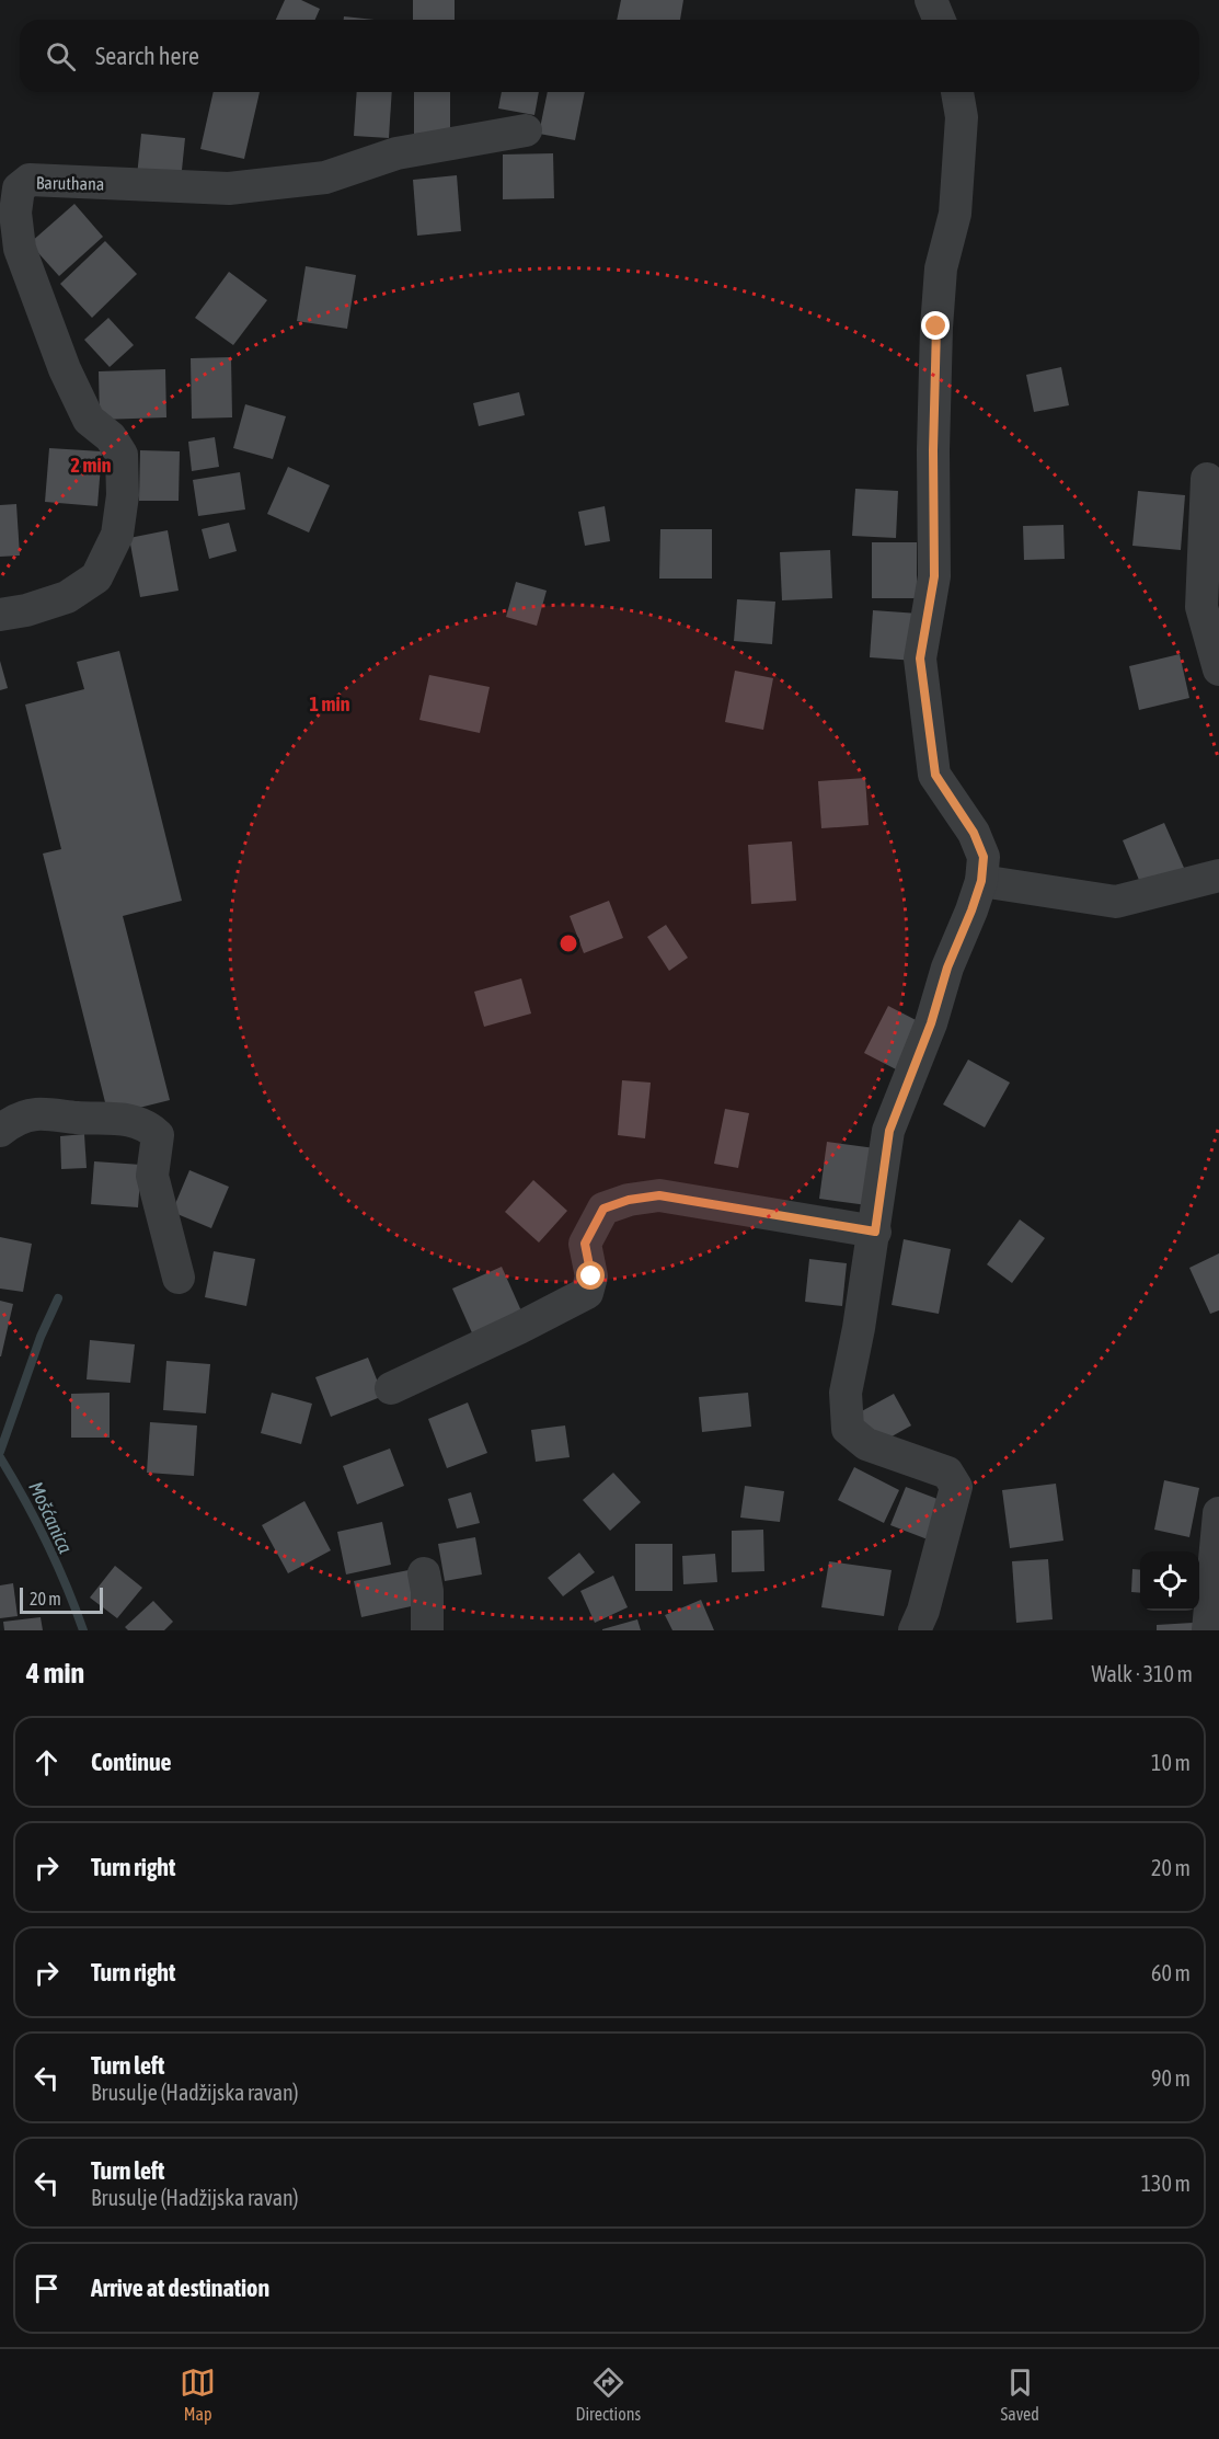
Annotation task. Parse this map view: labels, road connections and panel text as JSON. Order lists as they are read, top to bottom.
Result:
{
  "streets": {
    "street": ["Baruthana"]
  },
  "water": ["Mošćanica"],
  "scale_bar": "20 m",
  "page": {
    "search": "Search here",
    "scale": "20 m",
    "heading": ["4 min", "Walk · 310 m"],
    "list": [
      ["Continue", "10 m"],
      ["Turn right", "20 m"],
      ["Turn right", "60 m"],
      ["Turn left", "Brusulje (Hadžijska ravan)", "90 m"],
      ["Turn left", "Brusulje (Hadžijska ravan)", "130 m"],
      "Arrive at destination"
    ],
    "nav": ["Map", "Directions", "Saved"]
  },
  "rings": ["2 min", "1 min"]
}
